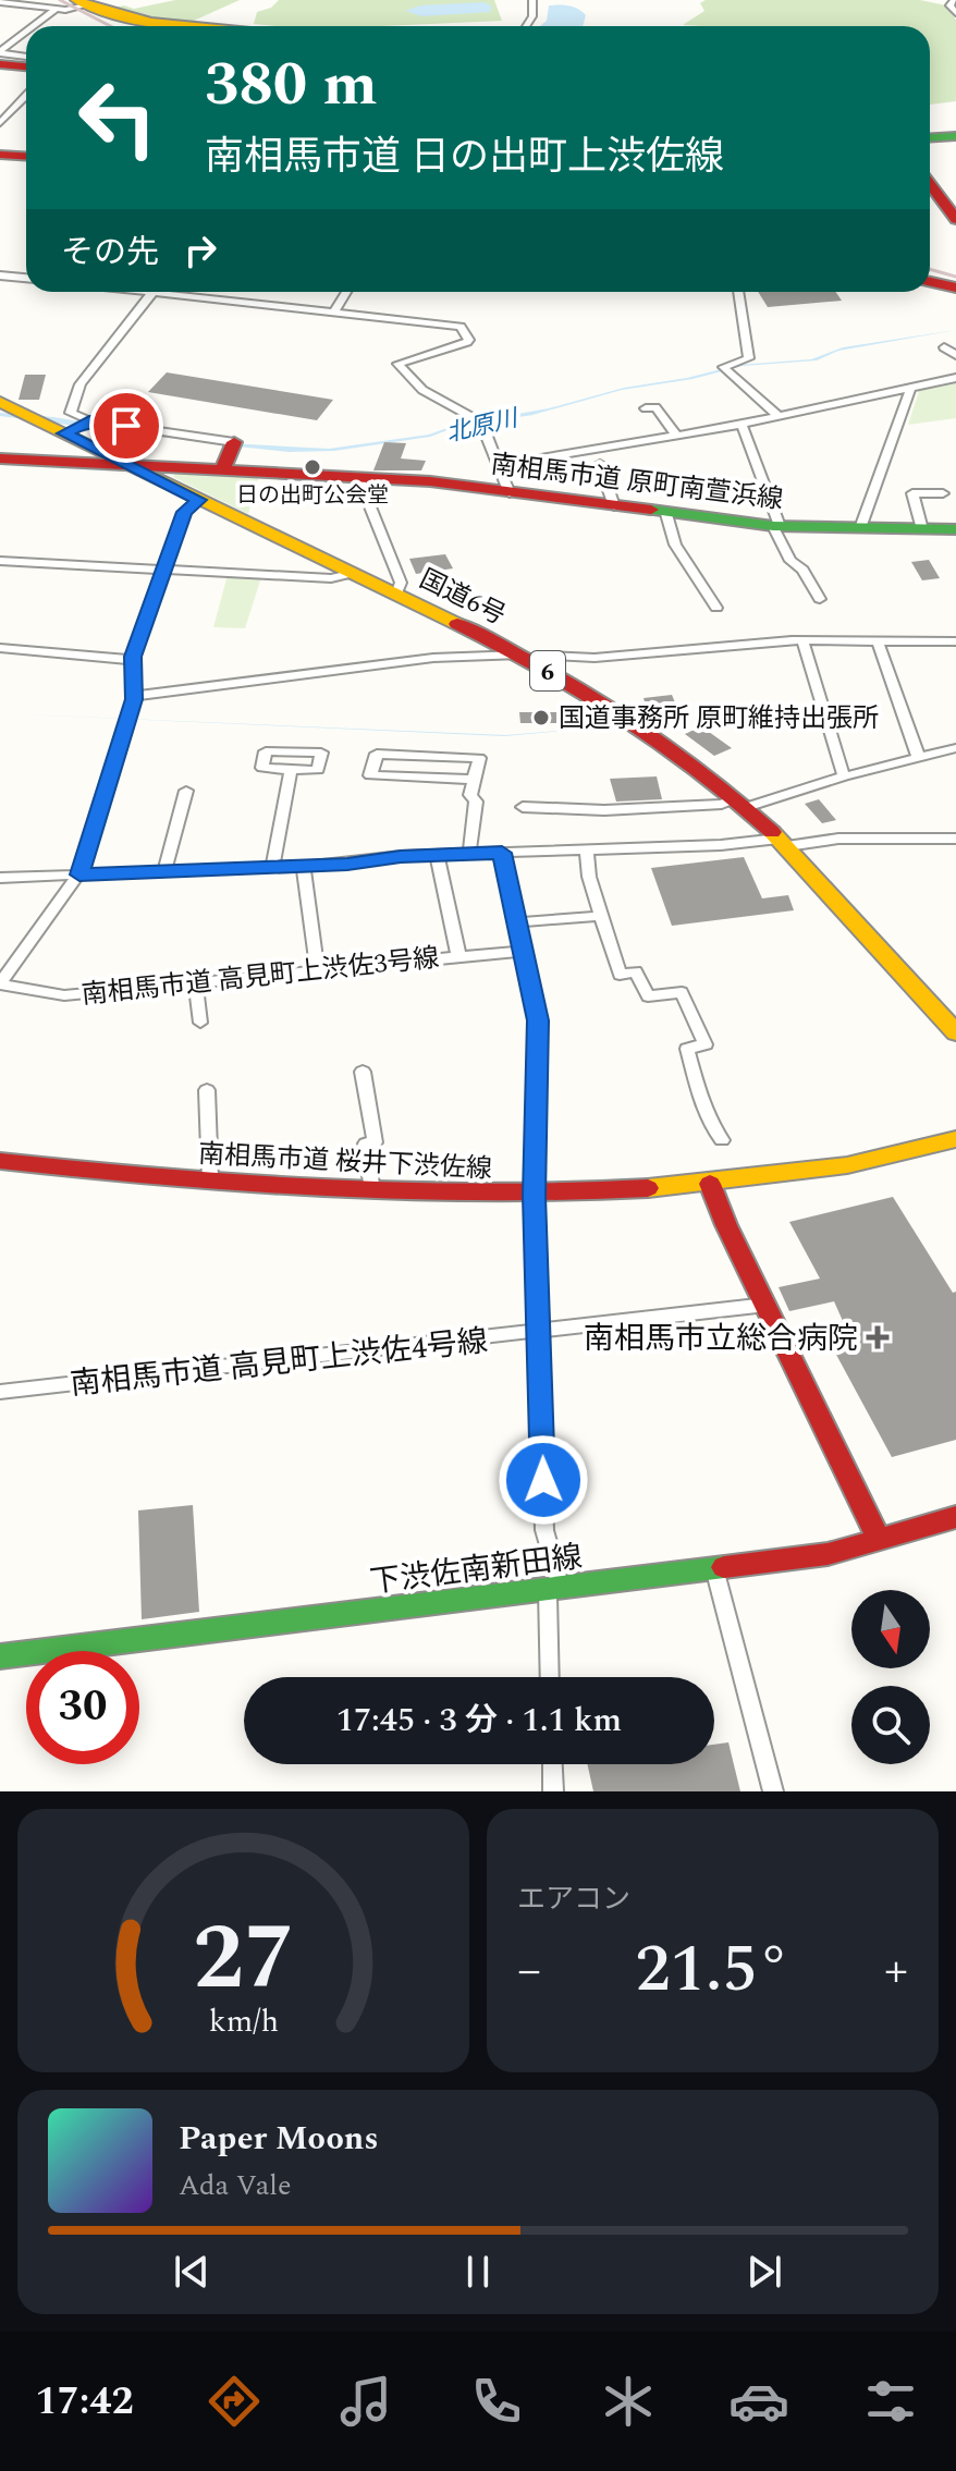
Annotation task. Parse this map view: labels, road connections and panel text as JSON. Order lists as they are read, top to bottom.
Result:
{
  "streets": {
    "main road": [
      "南相馬市道 原町南萱浜線",
      "国道6号",
      "6",
      "南相馬市道 桜井下渋佐線",
      "下渋佐南新田線"
    ],
    "street": ["南相馬市道 高見町上渋佐3号線", "南相馬市道 高見町上渋佐4号線"]
  },
  "crossings": [
    ["南相馬市道 原町南萱浜線", "国道6号"]
  ],
  "water": ["北原川"],
  "places": {
    "other": ["日の出町公会堂", "国道事務所 原町維持出張所"],
    "health": ["南相馬市立総合病院"]
  },
  "north": "bottom",
  "page": {
    "turn": ["380 m", "南相馬市道 日の出町上渋佐線"],
    "then": "その先",
    "limit": "30",
    "trip": "17:45 · 3 分 · 1.1 km",
    "tile": "エアコン",
    "heat": ["−", "21.5°", "+"],
    "song": ["Paper Moons", "Ada Vale"],
    "tabs": "17:42",
    "gauge": ["27", "km/h"]
  }
}
